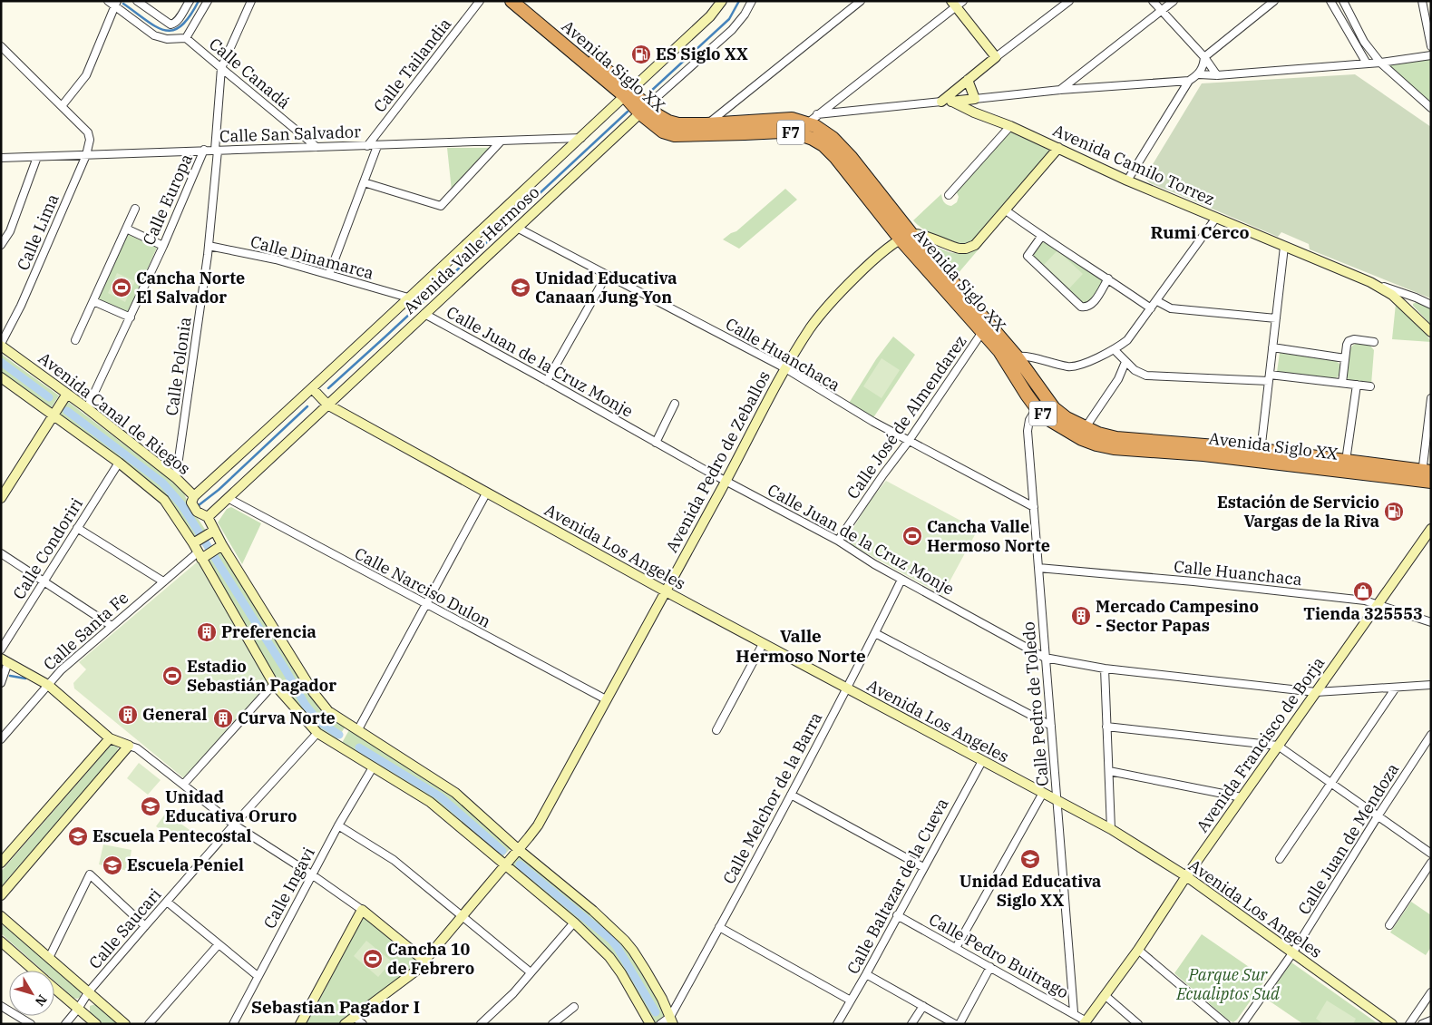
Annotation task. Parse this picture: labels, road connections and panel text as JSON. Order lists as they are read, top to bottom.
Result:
{
  "streets": {
    "highway": ["Avenida Siglo XX", "F7"],
    "street": [
      "Calle Tailandia",
      "Calle Canadá",
      "Calle San Salvador",
      "Avenida Camilo Torrez",
      "Calle Europa",
      "Calle Lima",
      "Avenida Valle Hermoso",
      "Calle Dinamarca",
      "Calle Huanchaca",
      "Calle Juan de la Cruz Monje",
      "Calle Polonia",
      "Avenida Canal de Riegos",
      "Calle José de Almendarez",
      "Avenida Pedro de Zeballos",
      "Avenida Los Angeles",
      "Calle Condoriri",
      "Calle Narciso Dulon",
      "Calle Santa Fe",
      "Calle Pedro de Toledo",
      "Avenida Francisco de Borja",
      "Calle Melchor de la Barra",
      "Calle Juan de Mendoza",
      "Calle Baltazar de la Cueva",
      "Calle Ingavi",
      "Calle Saucari",
      "Calle Pedro Buitrago"
    ]
  },
  "crossings": [
    ["Calle Tailandia", "Calle San Salvador"],
    ["Avenida Siglo XX", "Avenida Valle Hermoso"],
    ["Avenida Siglo XX", "Calle José de Almendarez"],
    ["Avenida Siglo XX", "Avenida Pedro de Zeballos"],
    ["Avenida Siglo XX", "Calle Pedro de Toledo"],
    ["Calle Canadá", "Calle San Salvador"],
    ["Calle Canadá", "Calle Polonia"],
    ["Calle San Salvador", "Calle Europa"],
    ["Calle San Salvador", "Calle Lima"],
    ["Calle San Salvador", "Avenida Valle Hermoso"],
    ["Calle San Salvador", "Calle Polonia"],
    ["Calle Europa", "Avenida Canal de Riegos"],
    ["Calle Lima", "Avenida Canal de Riegos"],
    ["Avenida Valle Hermoso", "Calle Dinamarca"],
    ["Avenida Valle Hermoso", "Calle Huanchaca"],
    ["Avenida Valle Hermoso", "Calle Juan de la Cruz Monje"],
    ["Avenida Valle Hermoso", "Avenida Canal de Riegos"],
    ["Avenida Valle Hermoso", "Avenida Los Angeles"],
    ["Avenida Valle Hermoso", "Calle Narciso Dulon"],
    ["Calle Dinamarca", "Calle Polonia"],
    ["Calle Huanchaca", "Calle José de Almendarez"],
    ["Calle Huanchaca", "Avenida Pedro de Zeballos"],
    ["Calle Huanchaca", "Calle Pedro de Toledo"],
    ["Calle Huanchaca", "Avenida Francisco de Borja"],
    ["Calle Juan de la Cruz Monje", "Calle José de Almendarez"],
    ["Calle Juan de la Cruz Monje", "Avenida Pedro de Zeballos"],
    ["Calle Juan de la Cruz Monje", "Calle Pedro de Toledo"],
    ["Calle Juan de la Cruz Monje", "Avenida Francisco de Borja"],
    ["Calle Juan de la Cruz Monje", "Calle Melchor de la Barra"],
    ["Calle Polonia", "Avenida Canal de Riegos"],
    ["Avenida Canal de Riegos", "Avenida Pedro de Zeballos"],
    ["Avenida Canal de Riegos", "Calle Condoriri"],
    ["Avenida Canal de Riegos", "Calle Santa Fe"],
    ["Avenida Canal de Riegos", "Calle Melchor de la Barra"],
    ["Avenida Canal de Riegos", "Calle Ingavi"],
    ["Avenida Canal de Riegos", "Calle Saucari"],
    ["Avenida Pedro de Zeballos", "Avenida Los Angeles"],
    ["Avenida Pedro de Zeballos", "Calle Narciso Dulon"],
    ["Avenida Los Angeles", "Calle Pedro de Toledo"],
    ["Avenida Los Angeles", "Avenida Francisco de Borja"],
    ["Avenida Los Angeles", "Calle Melchor de la Barra"],
    ["Avenida Los Angeles", "Calle Juan de Mendoza"],
    ["Avenida Los Angeles", "Calle Baltazar de la Cueva"],
    ["Calle Pedro de Toledo", "Calle Pedro Buitrago"],
    ["Avenida Francisco de Borja", "Calle Pedro Buitrago"],
    ["Calle Baltazar de la Cueva", "Calle Pedro Buitrago"]
  ],
  "districts": ["Rumi Cerco", "Valle Hermoso Norte", "Sebastian Pagador I"],
  "parks": ["Parque Sur Ecualiptos Sud"],
  "places": {
    "fuel station": ["ES Siglo XX", "Estación de Servicio Vargas de la Riva"],
    "sports": [
      "Cancha Norte El Salvador",
      "Cancha Valle Hermoso Norte",
      "Estadio Sebastián Pagador",
      "Cancha 10 de Febrero"
    ],
    "school or university": [
      "Unidad Educativa Canaan Jung Yon",
      "Unidad Educativa Oruro",
      "Escuela Pentecostal",
      "Unidad Educativa Siglo XX",
      "Escuela Peniel"
    ],
    "shop": ["Tienda 325553"],
    "building": [
      "Mercado Campesino - Sector Papas",
      "Preferencia",
      "General",
      "Curva Norte"
    ]
  },
  "north": "bottom right"
}
